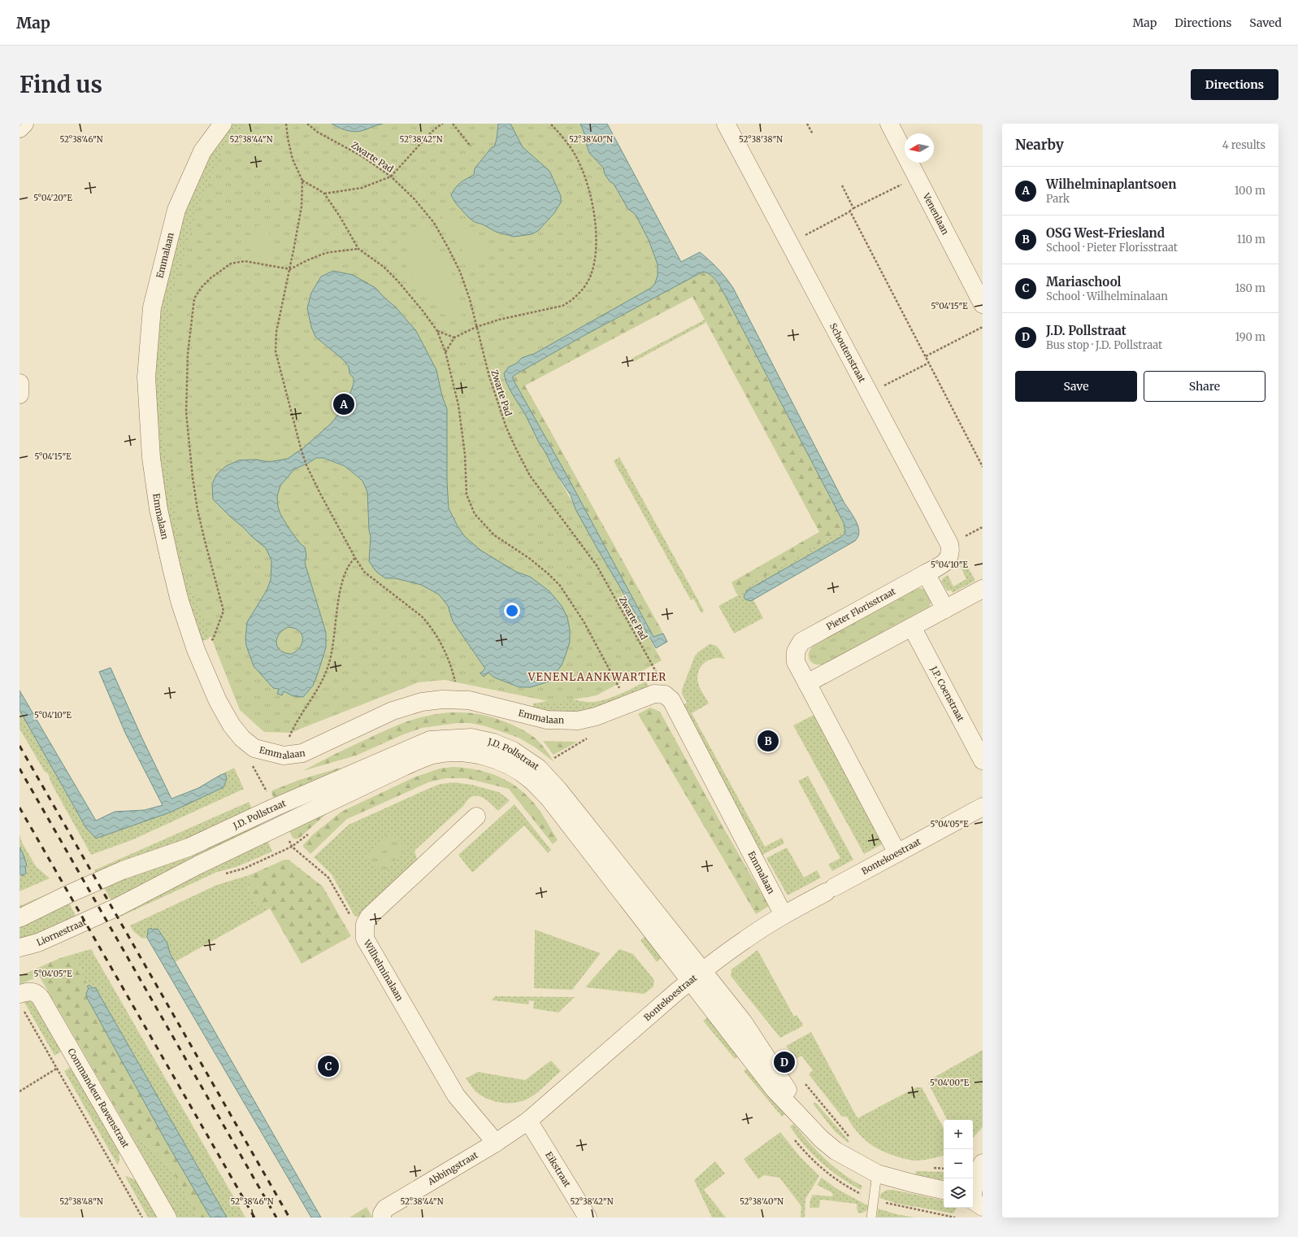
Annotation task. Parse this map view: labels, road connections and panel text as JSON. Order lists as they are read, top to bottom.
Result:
{
  "streets": {
    "street": [
      "Venenlaan",
      "Emmalaan",
      "Schoutenstraat",
      "Pieter Florisstraat",
      "J.P. Coenstraat",
      "J.D. Pollstraat",
      "Bontekoestraat",
      "Liornestraat",
      "Wilhelminalaan",
      "Commandeur Ravenstraat",
      "Abbingstraat",
      "Eikstraat"
    ],
    "path": ["Zwarte Pad"]
  },
  "crossings": [
    ["Zwarte Pad", "Emmalaan"],
    ["Emmalaan", "Bontekoestraat"],
    ["Schoutenstraat", "Pieter Florisstraat"],
    ["Pieter Florisstraat", "Bontekoestraat"],
    ["J.D. Pollstraat", "Bontekoestraat"],
    ["J.D. Pollstraat", "Liornestraat"],
    ["Bontekoestraat", "Abbingstraat"],
    ["Bontekoestraat", "Eikstraat"],
    ["Wilhelminalaan", "Abbingstraat"],
    ["Abbingstraat", "Eikstraat"]
  ],
  "districts": ["VENENLAANKWARTIER"],
  "north": "left",
  "page": {
    "header": "Map",
    "nav": ["Map", "Directions", "Saved"],
    "buttons": [
      "Directions",
      ["Save", "Share"]
    ],
    "title": "Find us",
    "heading": ["Nearby", "4 results"],
    "list": [
      {
        "mark": "A",
        "name": "Wilhelminaplantsoen",
        "note": "Park",
        "value": "100 m"
      },
      {
        "mark": "B",
        "name": "OSG West-Friesland",
        "note": "School · Pieter Florisstraat",
        "value": "110 m"
      },
      {
        "mark": "C",
        "name": "Mariaschool",
        "note": "School · Wilhelminalaan",
        "value": "180 m"
      },
      {
        "mark": "D",
        "name": "J.D. Pollstraat",
        "note": "Bus stop · J.D. Pollstraat",
        "value": "190 m"
      }
    ],
    "pins": [
      "A",
      "B",
      "D",
      "C"
    ],
    "map_buttons": ["+", "−"]
  },
  "coordinates": [
    "52°38'46\"N",
    "52°38'44\"N",
    "52°38'42\"N",
    "52°38'40\"N",
    "52°38'38\"N",
    "5°04'20\"E",
    "5°04'15\"E",
    "5°04'10\"E",
    "5°04'05\"E",
    "5°04'00\"E",
    "52°38'48\"N"
  ]
}
